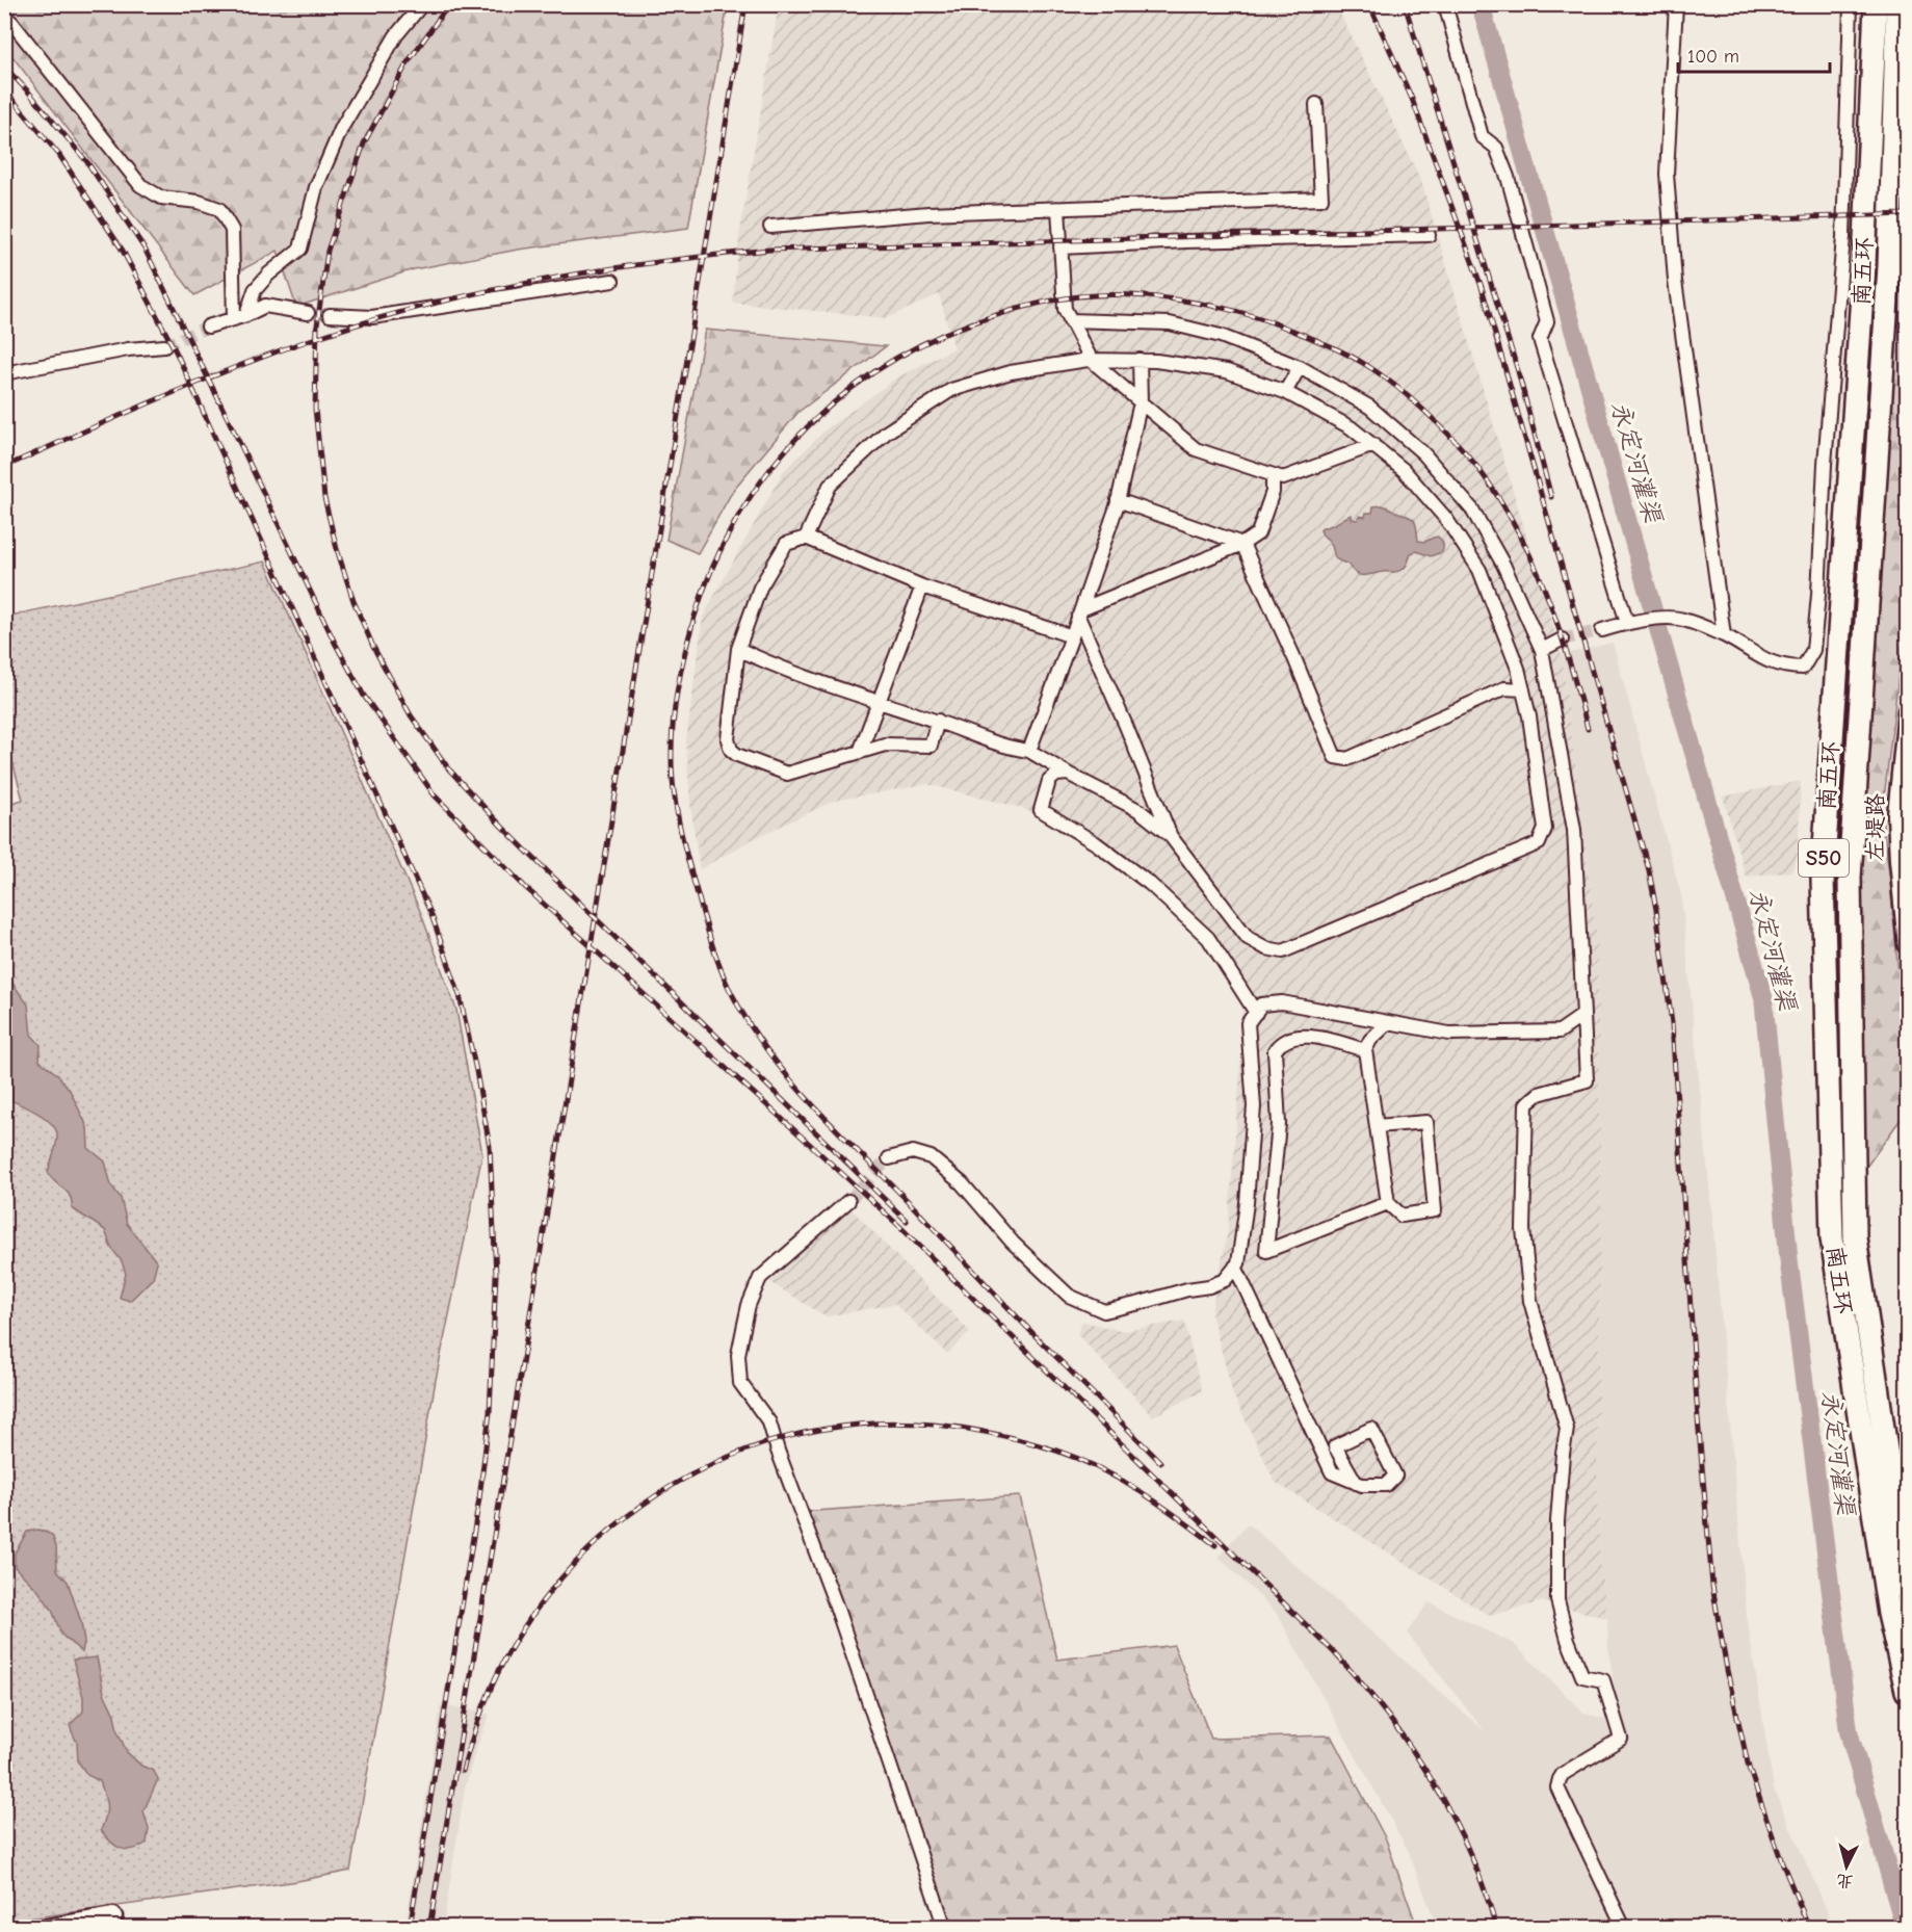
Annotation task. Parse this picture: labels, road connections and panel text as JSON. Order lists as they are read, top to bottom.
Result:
{
  "streets": {
    "highway": ["南五环", "S50"],
    "main road": ["左堤路"]
  },
  "water": ["永定河灌渠"],
  "scale_bar": "100 m",
  "north": "bottom"
}
